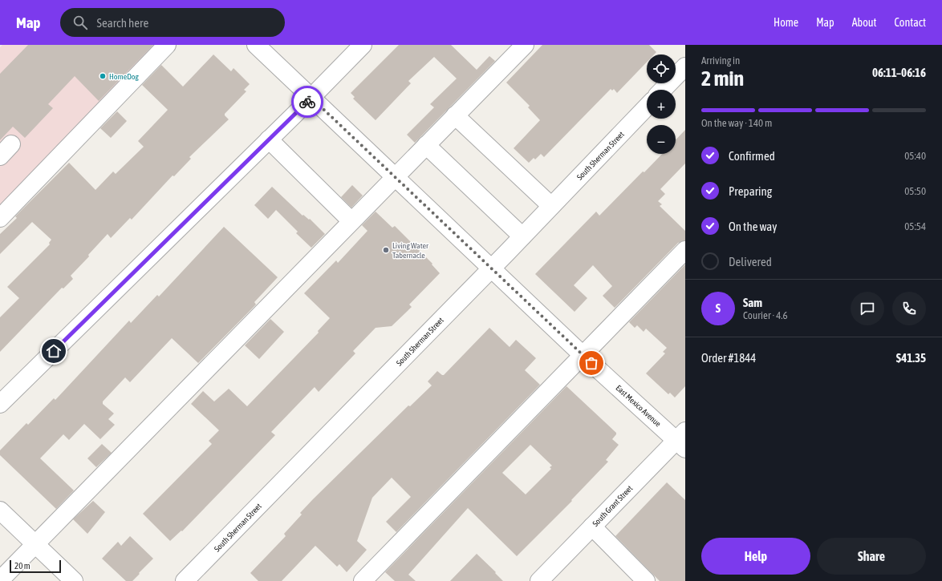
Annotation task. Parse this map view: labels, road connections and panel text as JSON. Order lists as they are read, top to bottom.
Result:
{
  "streets": {
    "street": ["South Sherman Street", "East Mexico Avenue", "South Grant Street"]
  },
  "crossings": [
    ["South Sherman Street", "East Mexico Avenue"],
    ["East Mexico Avenue", "South Grant Street"]
  ],
  "places": ["HomeDog", "Living Water Tabernacle"],
  "scale_bar": "20 m",
  "page": {
    "header": "Map",
    "search": "Search here",
    "nav": [
      "Home",
      "Map",
      "About",
      "Contact"
    ],
    "heading": ["2 min", "Arriving in", "06:11–06:16"],
    "panel": [
      "Sam",
      "Courier · 4.6",
      "Order #1844",
      "$41.35"
    ],
    "map_buttons": ["+", "−"],
    "bar": "On the way · 140 m",
    "list": [
      ["Confirmed", "05:40"],
      ["Preparing", "05:50"],
      ["On the way", "05:54"],
      "Delivered"
    ],
    "round": "S",
    "buttons": ["Help", "Share"],
    "scale": "20 m"
  }
}
